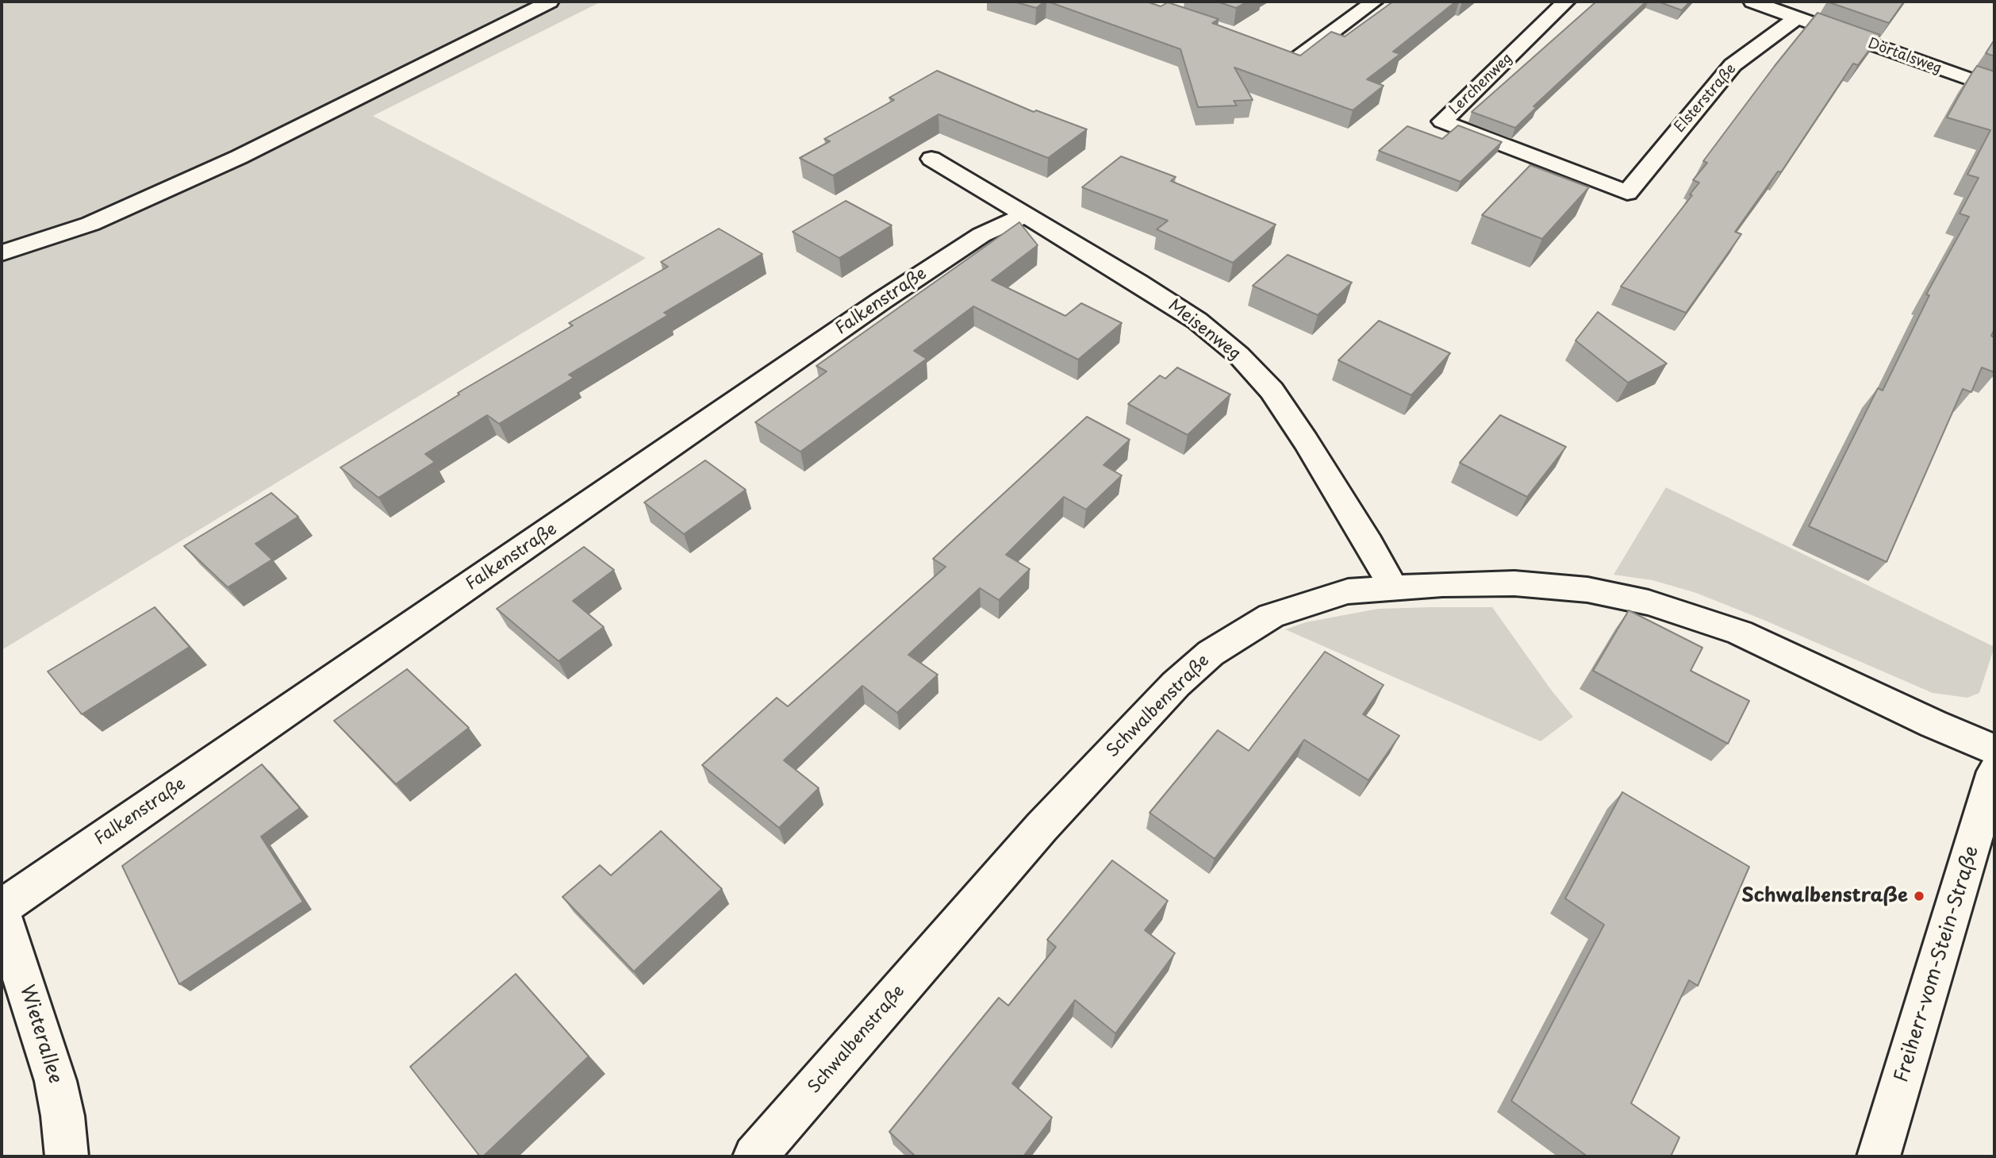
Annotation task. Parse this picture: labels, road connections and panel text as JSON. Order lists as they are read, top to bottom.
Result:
{
  "streets": {
    "street": [
      "Dörtalsweg",
      "Lerchenweg",
      "Elsterstraße",
      "Falkenstraße",
      "Meisenweg",
      "Schwalbenstraße",
      "Freiherr-vom-Stein-Straße",
      "Wieterallee"
    ]
  },
  "crossings": [
    ["Dörtalsweg", "Elsterstraße"],
    ["Lerchenweg", "Elsterstraße"],
    ["Falkenstraße", "Meisenweg"],
    ["Meisenweg", "Schwalbenstraße"]
  ],
  "places": ["Schwalbenstraße"]
}
